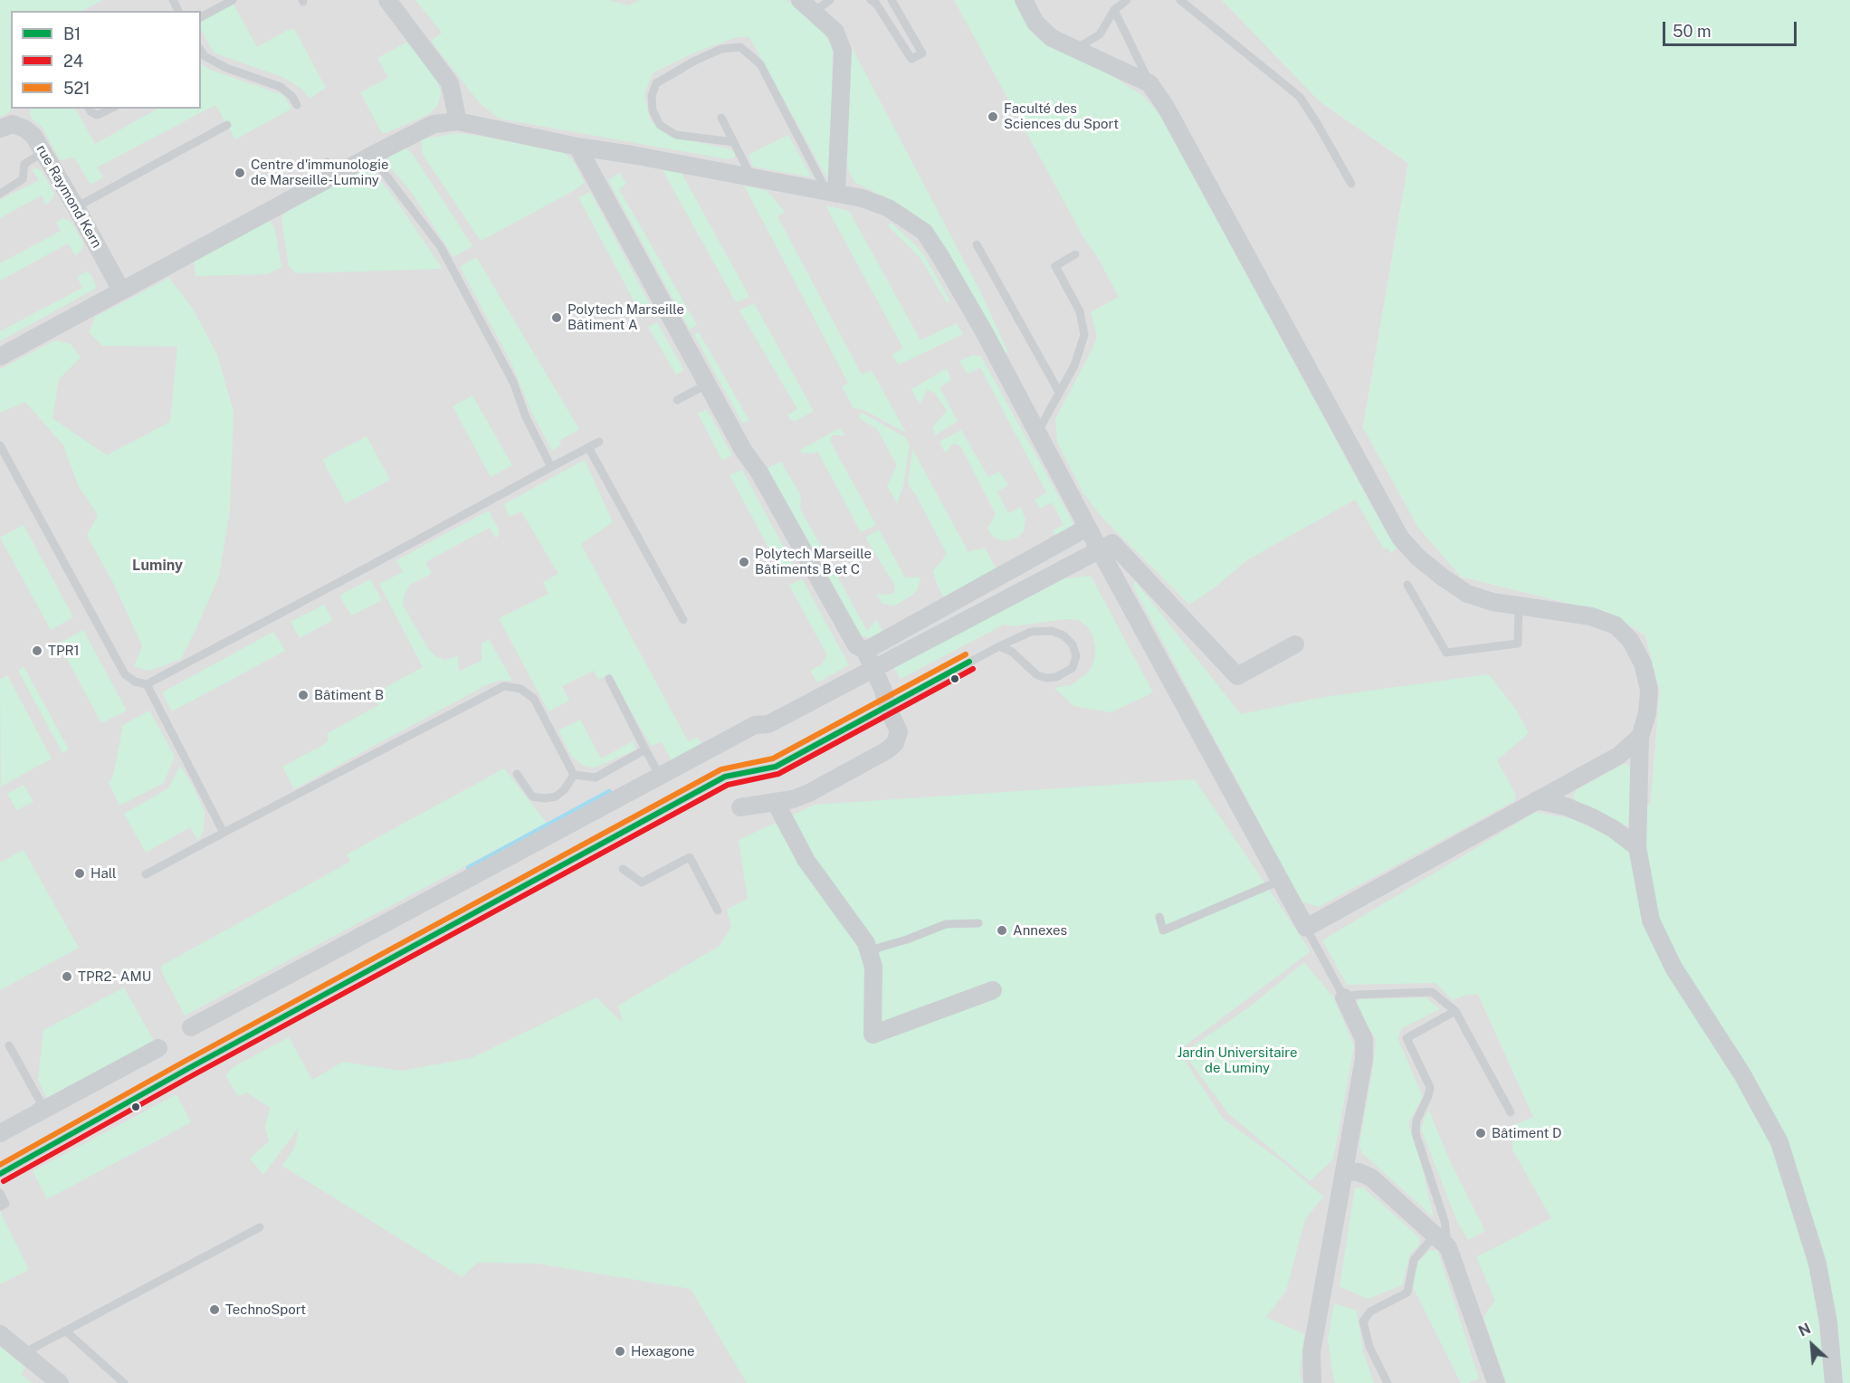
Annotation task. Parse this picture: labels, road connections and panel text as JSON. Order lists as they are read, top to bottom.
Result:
{
  "streets": {
    "street": ["rue Raymond Kern"]
  },
  "districts": ["Luminy"],
  "parks": ["Jardin Universitaire de Luminy"],
  "places": [
    "Faculté des Sciences du Sport",
    "Centre d'immunologie de Marseille-Luminy",
    "Polytech Marseille Bâtiment A",
    "Polytech Marseille Bâtiments B et C",
    "TPR1",
    "Bâtiment B",
    "Hall",
    "Annexes",
    "TPR2- AMU",
    "Bâtiment D",
    "TechnoSport",
    "Hexagone"
  ],
  "lines": ["transit line 521", "transit line B1", "transit line 24"],
  "legend": ["B1", "24", "521"],
  "scale_bar": "50 m",
  "north": "top left"
}
